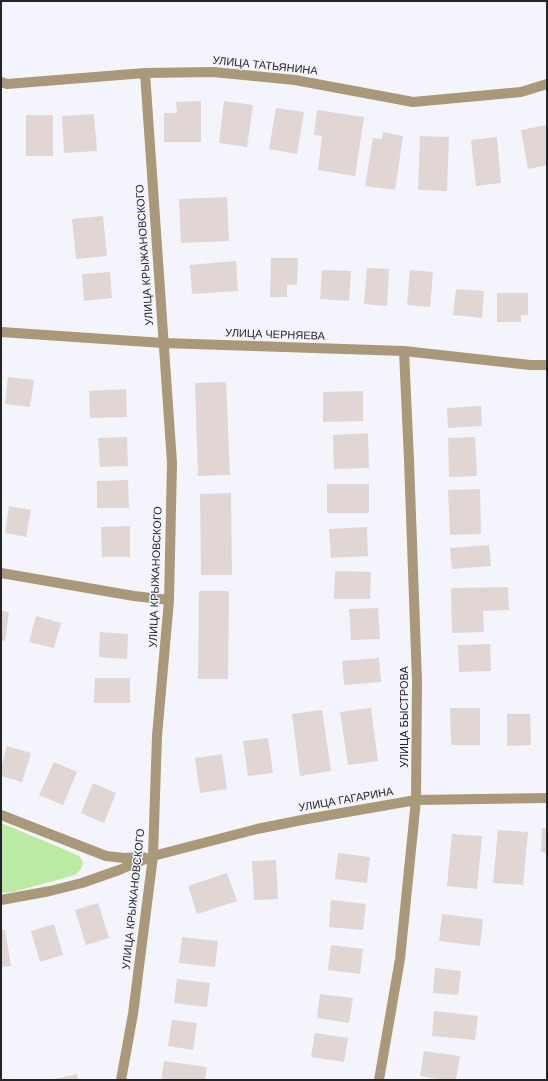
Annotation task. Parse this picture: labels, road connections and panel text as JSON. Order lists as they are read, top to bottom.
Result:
{
  "streets": {
    "street": [
      "УЛИЦА ТАТЬЯНИНА",
      "УЛИЦА КРЫЖАНОВСКОГО",
      "УЛИЦА ЧЕРНЯЕВА",
      "УЛИЦА БЫСТРОВА",
      "УЛИЦА ГАГАРИНА"
    ]
  },
  "crossings": [
    ["УЛИЦА ТАТЬЯНИНА", "УЛИЦА КРЫЖАНОВСКОГО"],
    ["УЛИЦА КРЫЖАНОВСКОГО", "УЛИЦА ЧЕРНЯЕВА"],
    ["УЛИЦА КРЫЖАНОВСКОГО", "УЛИЦА ГАГАРИНА"],
    ["УЛИЦА ЧЕРНЯЕВА", "УЛИЦА БЫСТРОВА"],
    ["УЛИЦА БЫСТРОВА", "УЛИЦА ГАГАРИНА"]
  ]
}
